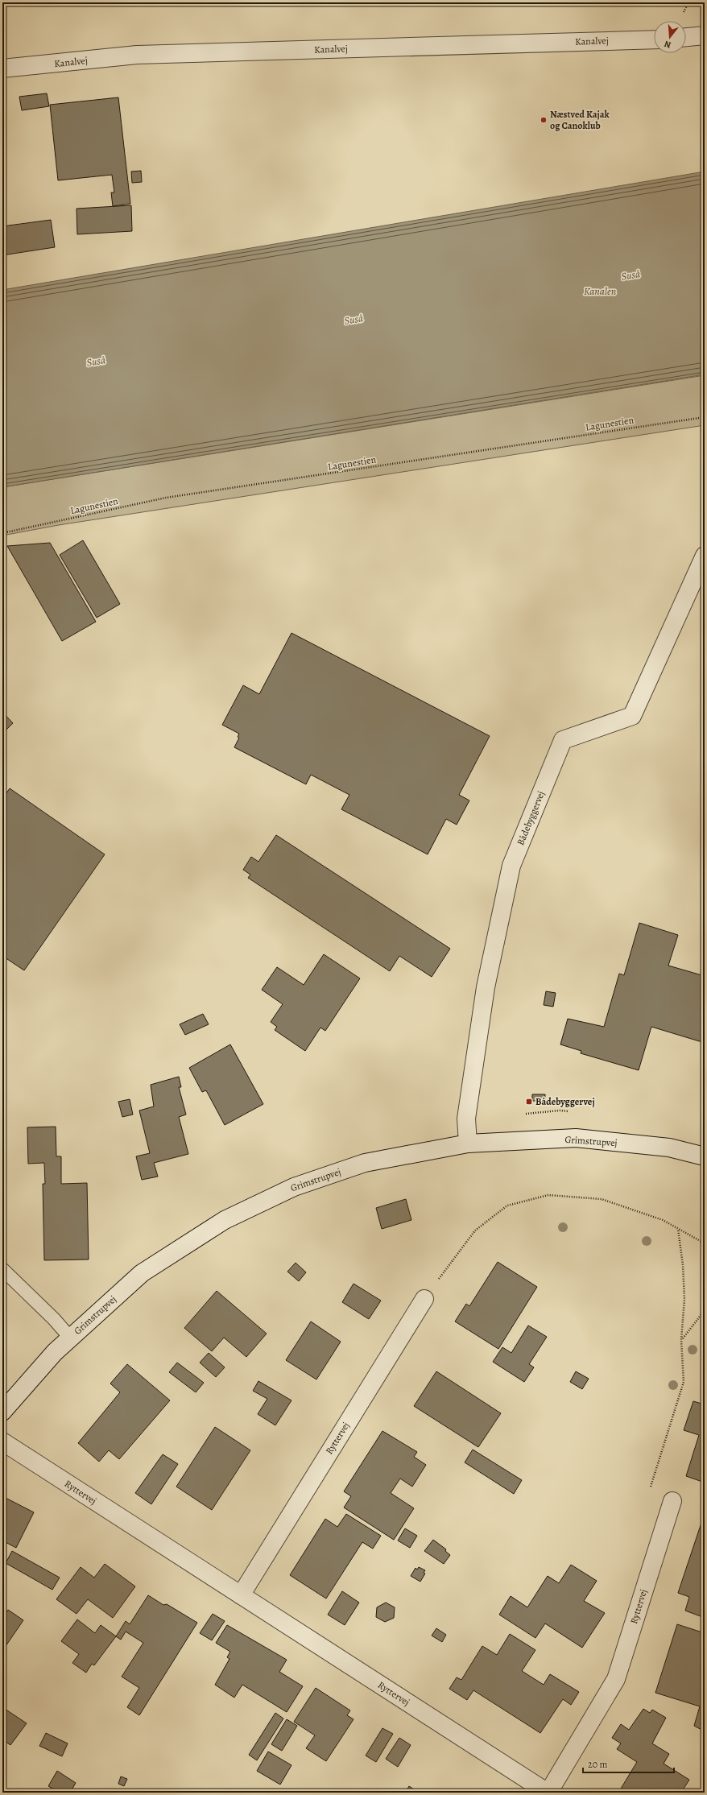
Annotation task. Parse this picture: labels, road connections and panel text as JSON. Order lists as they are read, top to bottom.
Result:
{
  "streets": {
    "street": [
      "Kanalvej",
      "Bådebyggervej",
      "Grimstrupvej",
      "Ryttervej"
    ],
    "path": ["Lagunestien"]
  },
  "crossings": [
    ["Bådebyggervej", "Grimstrupvej"]
  ],
  "water": ["Suså", "Kanalen"],
  "places": {
    "other": ["Næstved Kajak og Canoklub"],
    "transit": ["Bådebyggervej"]
  },
  "scale_bar": "20 m",
  "north": "bottom"
}
